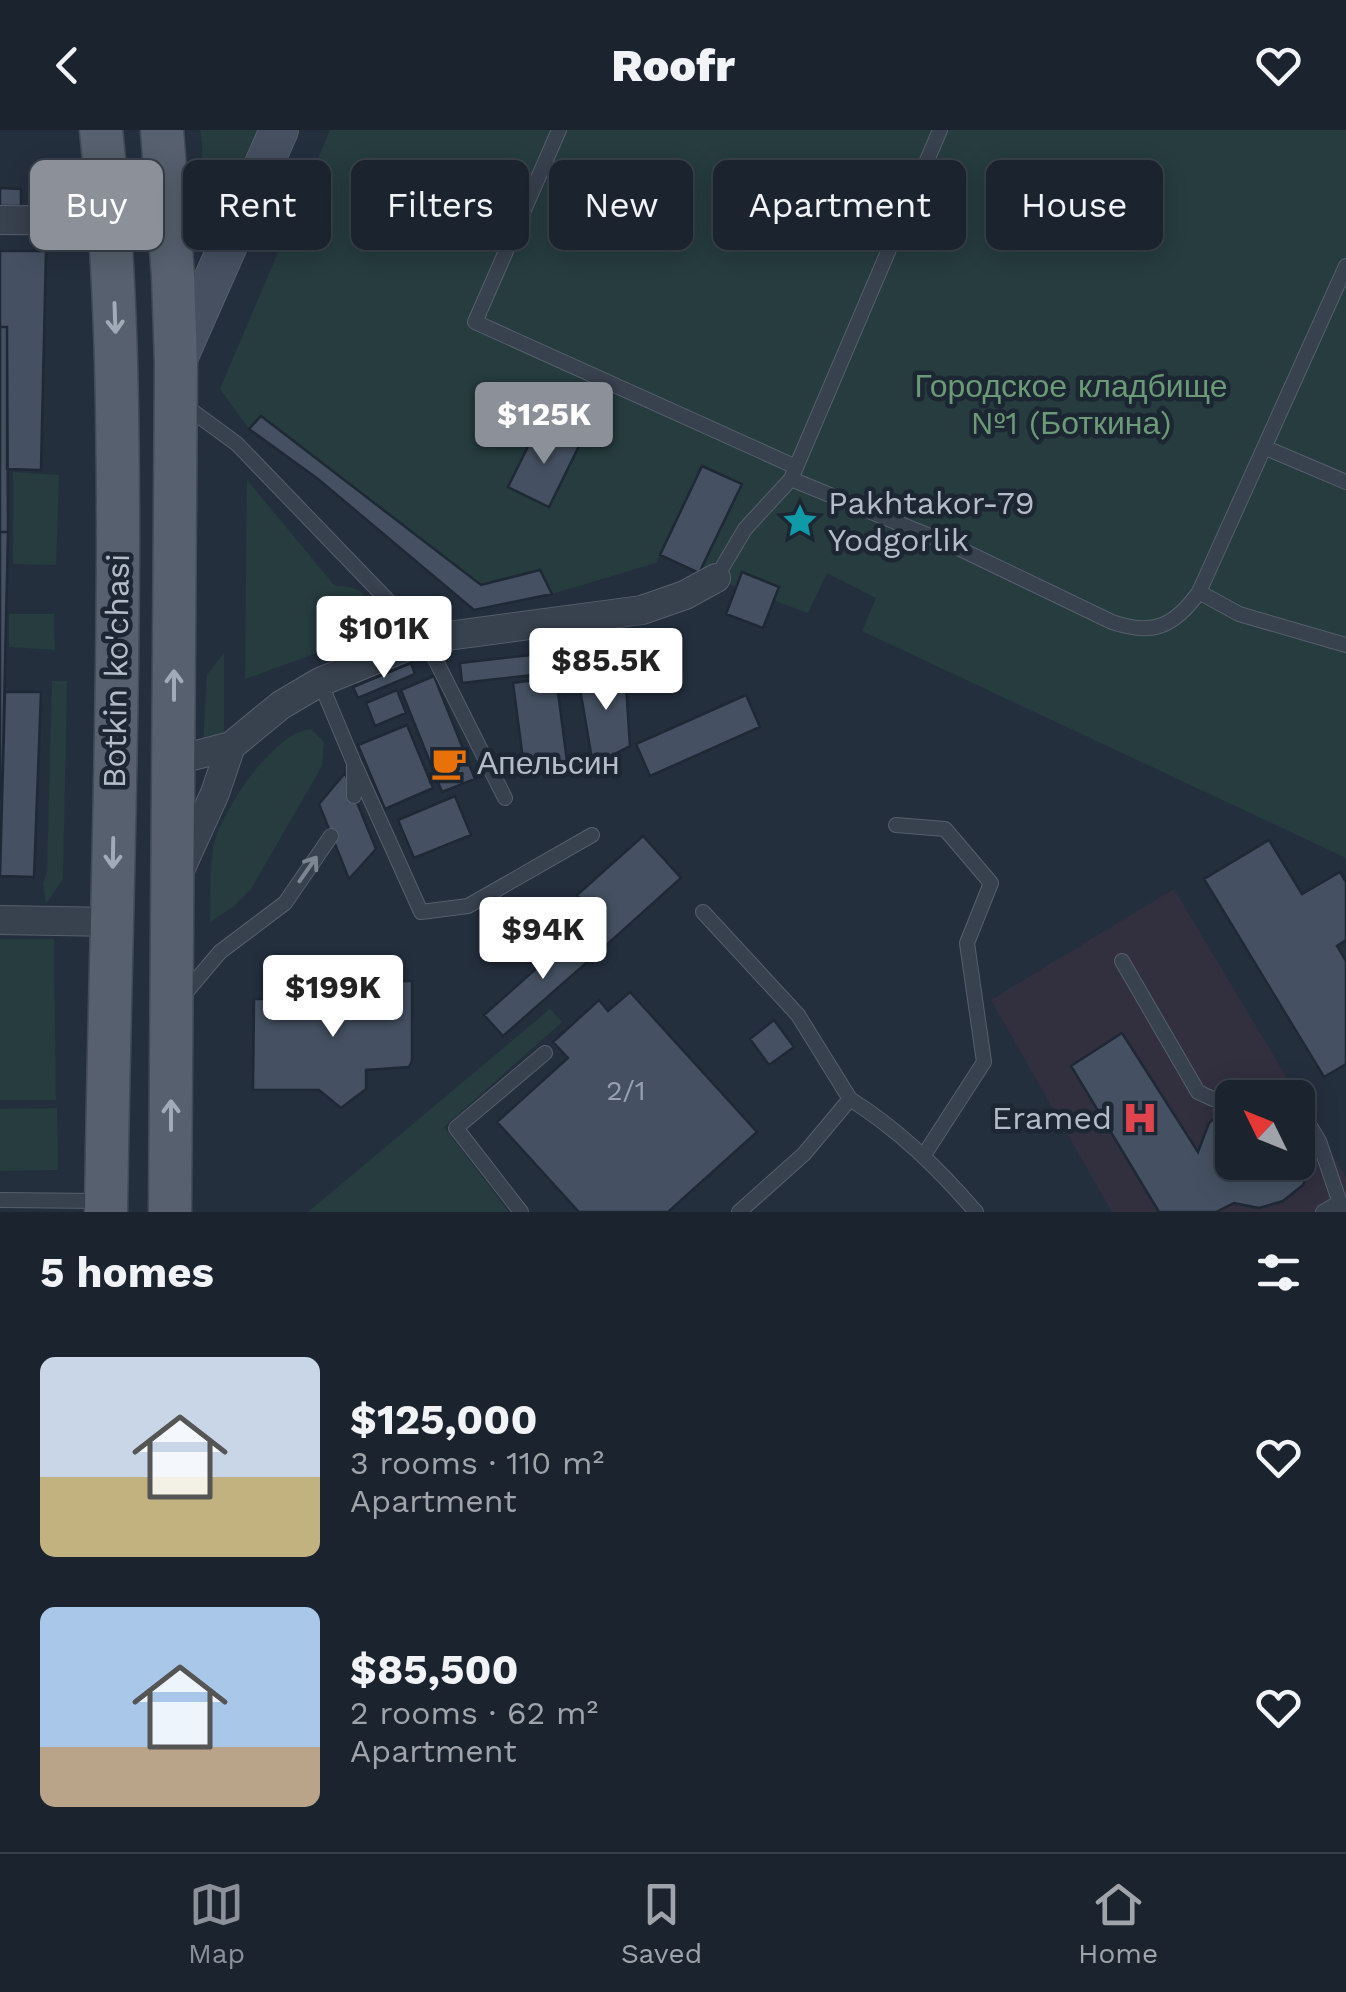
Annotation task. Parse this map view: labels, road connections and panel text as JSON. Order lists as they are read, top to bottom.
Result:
{
  "streets": {
    "main road": ["Botkin ko'chasi"]
  },
  "parks": ["Городское кладбище №1 (Боткина)"],
  "places": {
    "place": ["Pakhtakor-79 Yodgorlik"],
    "cafe": ["Апельсин"],
    "hospital": ["Eramed"]
  },
  "house_numbers": ["2/1"],
  "north": "top left",
  "page": {
    "header": "Roofr",
    "chip": [
      "Buy",
      "Rent",
      "Filters",
      "New",
      "Apartment",
      "House"
    ],
    "price": [
      "$125K",
      "$101K",
      "$85.5K",
      "$94K",
      "$199K"
    ],
    "heading": "5 homes",
    "list": [
      {
        "name": "$125,000",
        "note": "3 rooms · 110 m² · Apartment"
      },
      {
        "name": "$85,500",
        "note": "2 rooms · 62 m² · Apartment"
      }
    ],
    "tabs": ["Map", "Saved", "Home"]
  }
}
